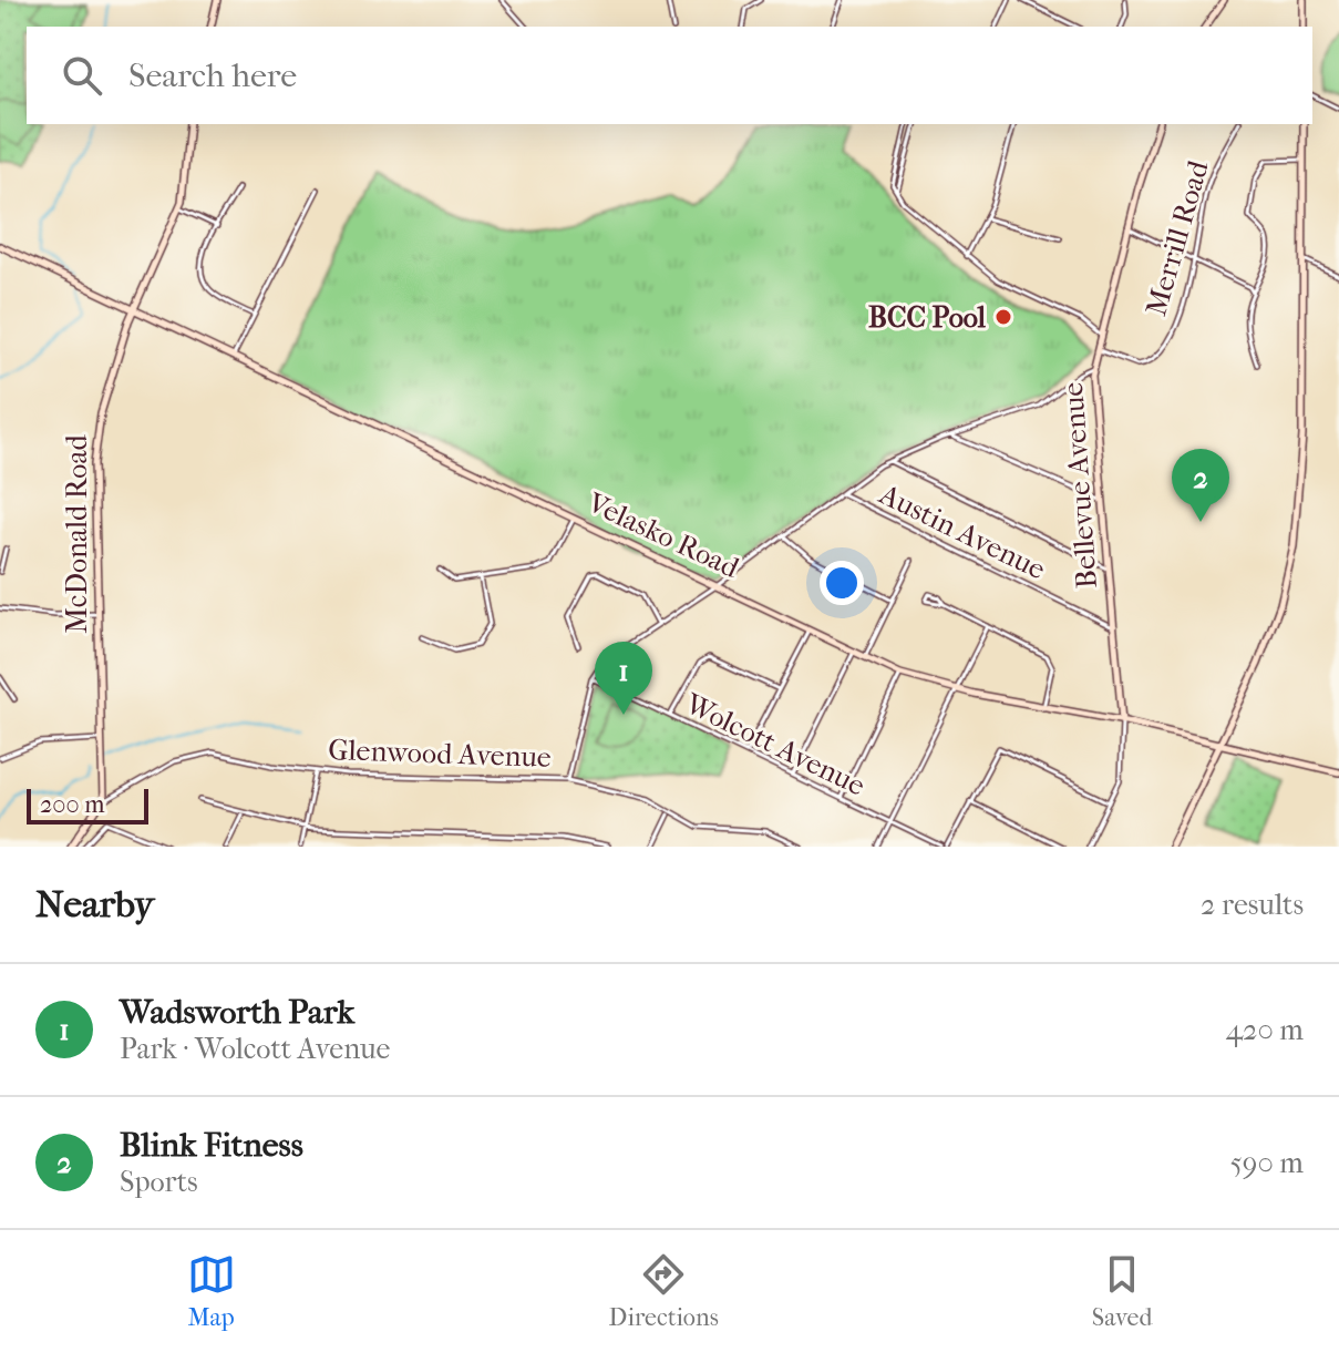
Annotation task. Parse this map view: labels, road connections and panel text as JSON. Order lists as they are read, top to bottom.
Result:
{
  "streets": {
    "street": [
      "Merrill Road",
      "Bellevue Avenue",
      "Austin Avenue",
      "McDonald Road",
      "Velasko Road",
      "Wolcott Avenue",
      "Glenwood Avenue"
    ]
  },
  "crossings": [
    ["Merrill Road", "Bellevue Avenue"],
    ["Bellevue Avenue", "Austin Avenue"],
    ["Bellevue Avenue", "Velasko Road"],
    ["McDonald Road", "Velasko Road"],
    ["McDonald Road", "Glenwood Avenue"],
    ["Wolcott Avenue", "Glenwood Avenue"]
  ],
  "places": ["BCC Pool"],
  "scale_bar": "200 m",
  "page": {
    "search": "Search here",
    "pins": ["2", "1"],
    "scale": "200 m",
    "heading": ["Nearby", "2 results"],
    "list": [
      {
        "mark": "1",
        "name": "Wadsworth Park",
        "note": "Park · Wolcott Avenue",
        "value": "420 m"
      },
      {
        "mark": "2",
        "name": "Blink Fitness",
        "note": "Sports",
        "value": "590 m"
      }
    ],
    "nav": ["Map", "Directions", "Saved"]
  }
}
